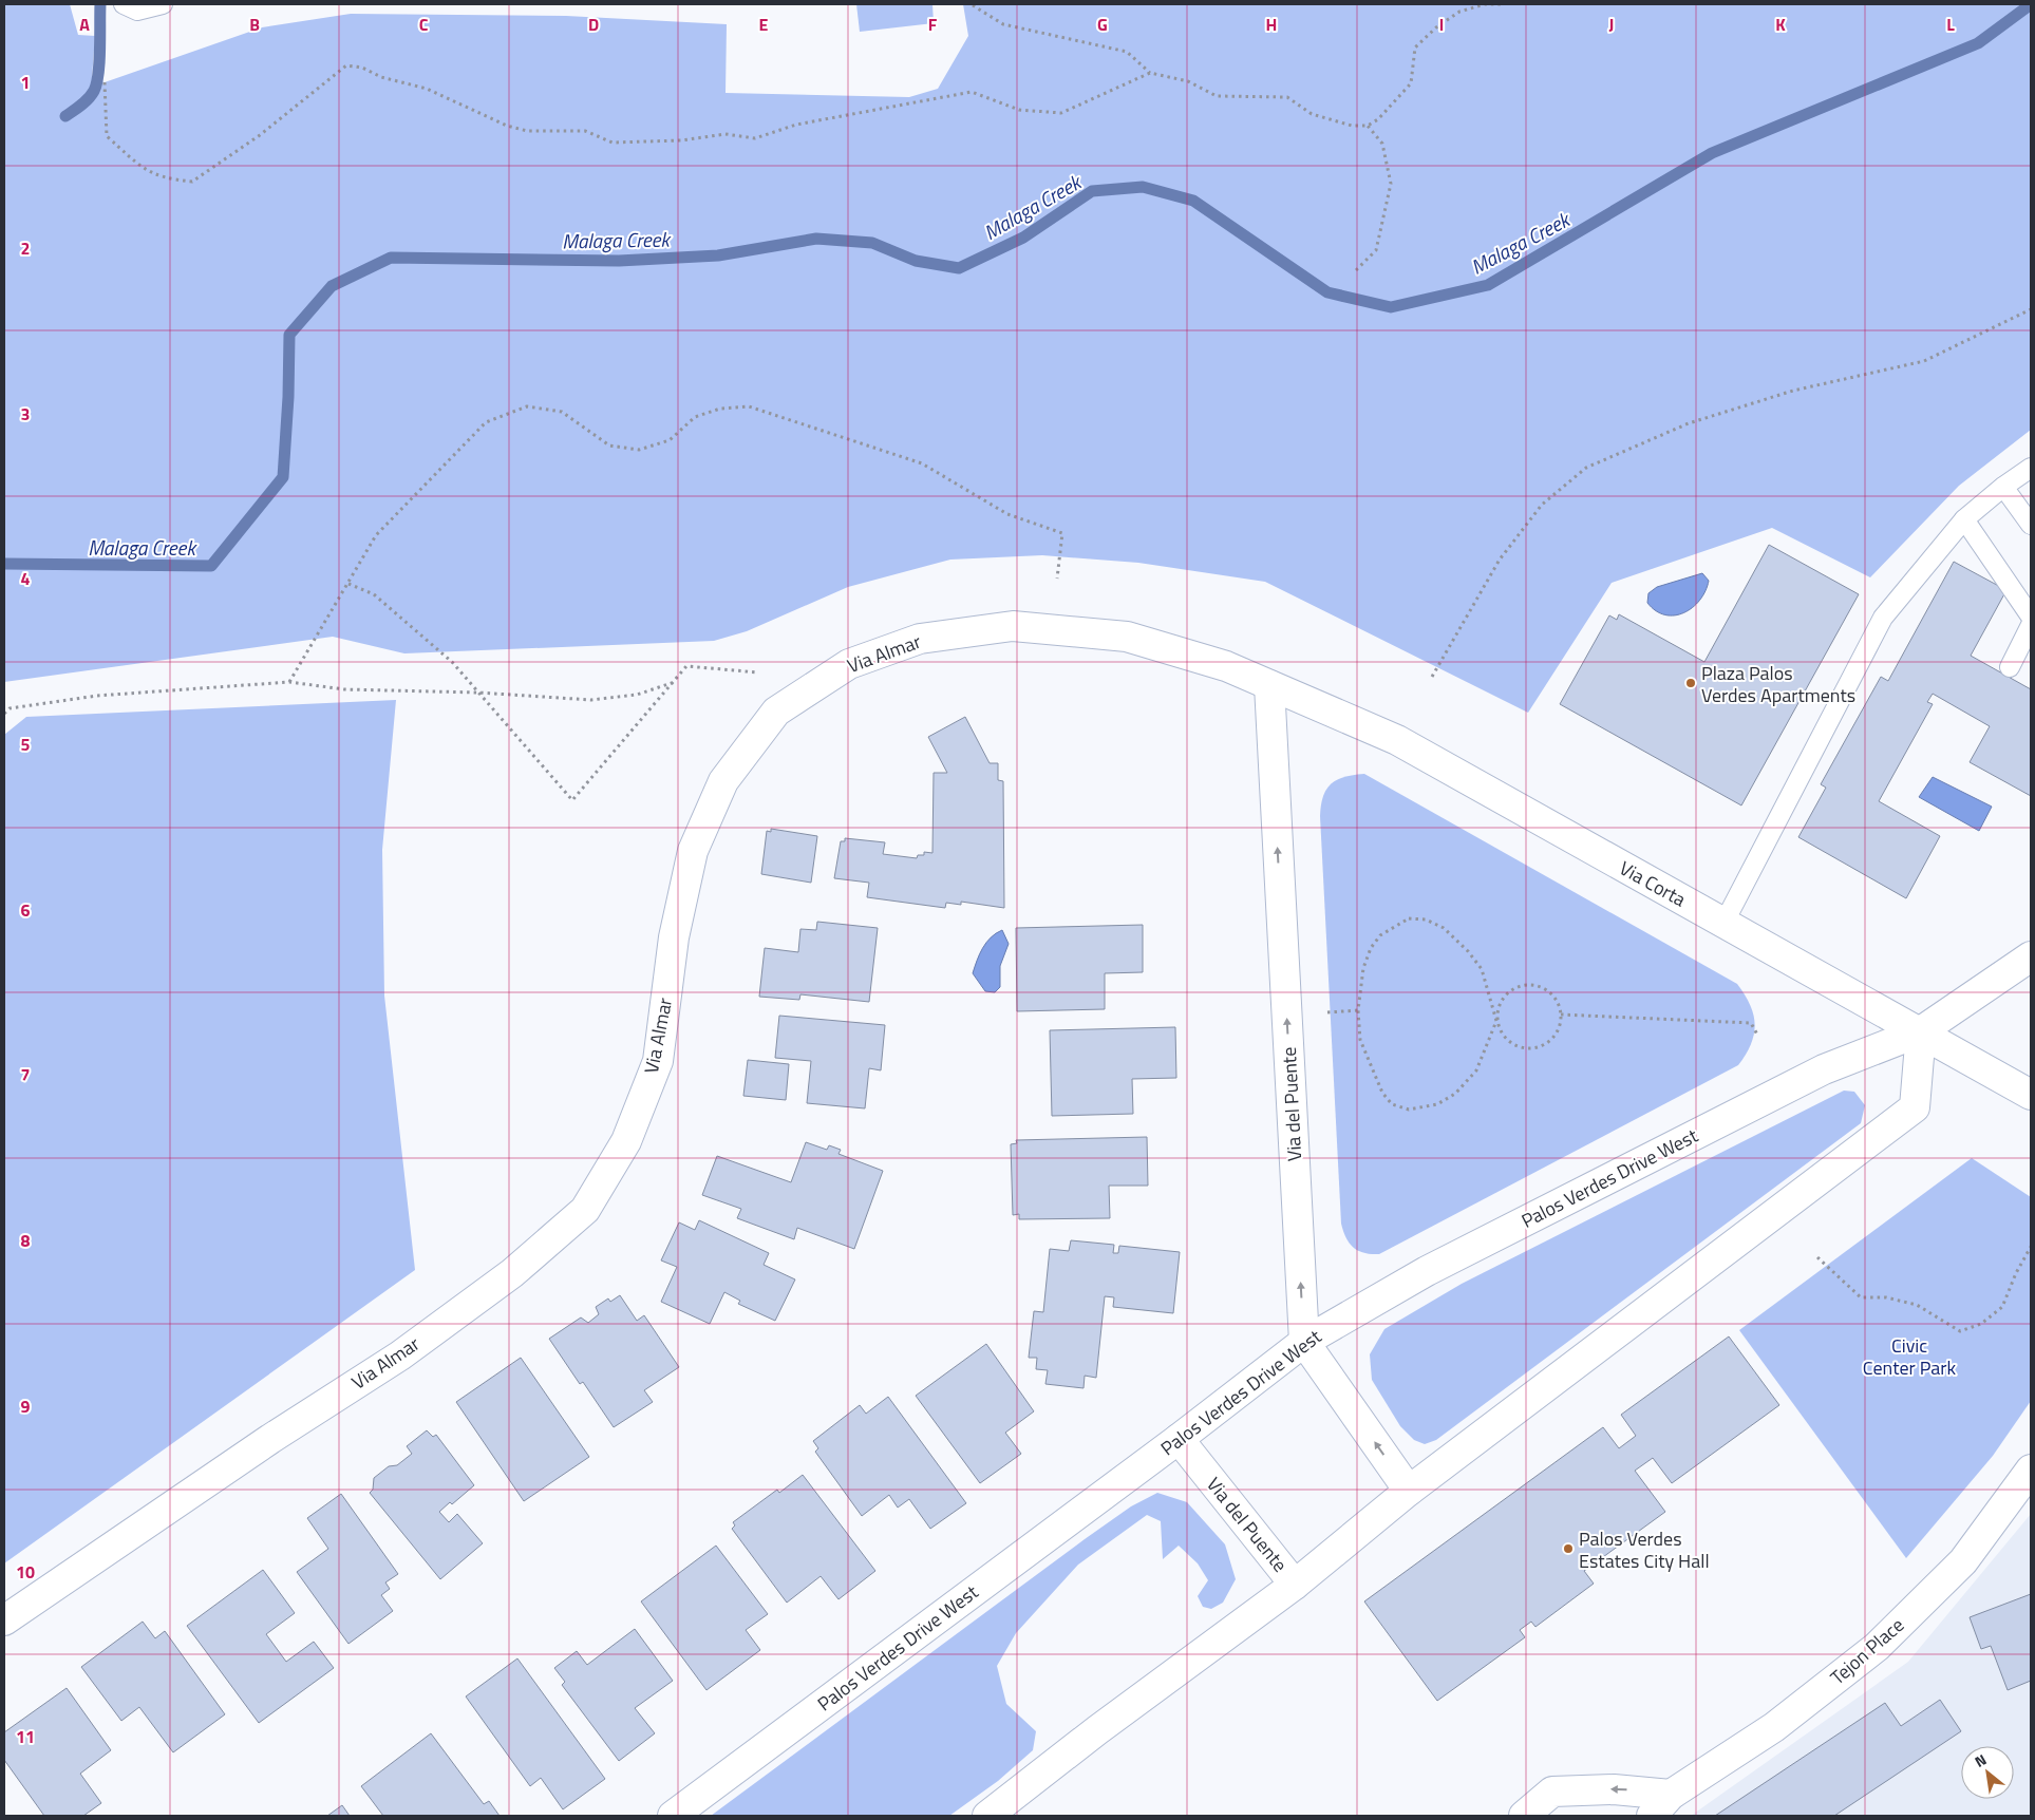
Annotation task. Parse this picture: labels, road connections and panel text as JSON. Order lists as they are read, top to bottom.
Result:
{
  "streets": {
    "street": [
      "Via Almar",
      "Via Corta",
      "Via del Puente",
      "Palos Verdes Drive West",
      "Tejon Place"
    ]
  },
  "crossings": [
    ["Via Almar", "Via Corta"],
    ["Via Almar", "Via del Puente"],
    ["Via Corta", "Via del Puente"],
    ["Via Corta", "Palos Verdes Drive West"],
    ["Via del Puente", "Palos Verdes Drive West"]
  ],
  "one_way": ["Via del Puente"],
  "water": ["Malaga Creek"],
  "parks": ["Civic Center Park"],
  "places": ["Plaza Palos Verdes Apartments", "Palos Verdes Estates City Hall"],
  "north": "top left",
  "grid": {
    "columns": [
      "A",
      "B",
      "C",
      "D",
      "E",
      "F",
      "G",
      "H",
      "I",
      "J",
      "K",
      "L"
    ],
    "rows": [
      "1",
      "2",
      "3",
      "4",
      "5",
      "6",
      "7",
      "8",
      "9",
      "10",
      "11"
    ]
  }
}
